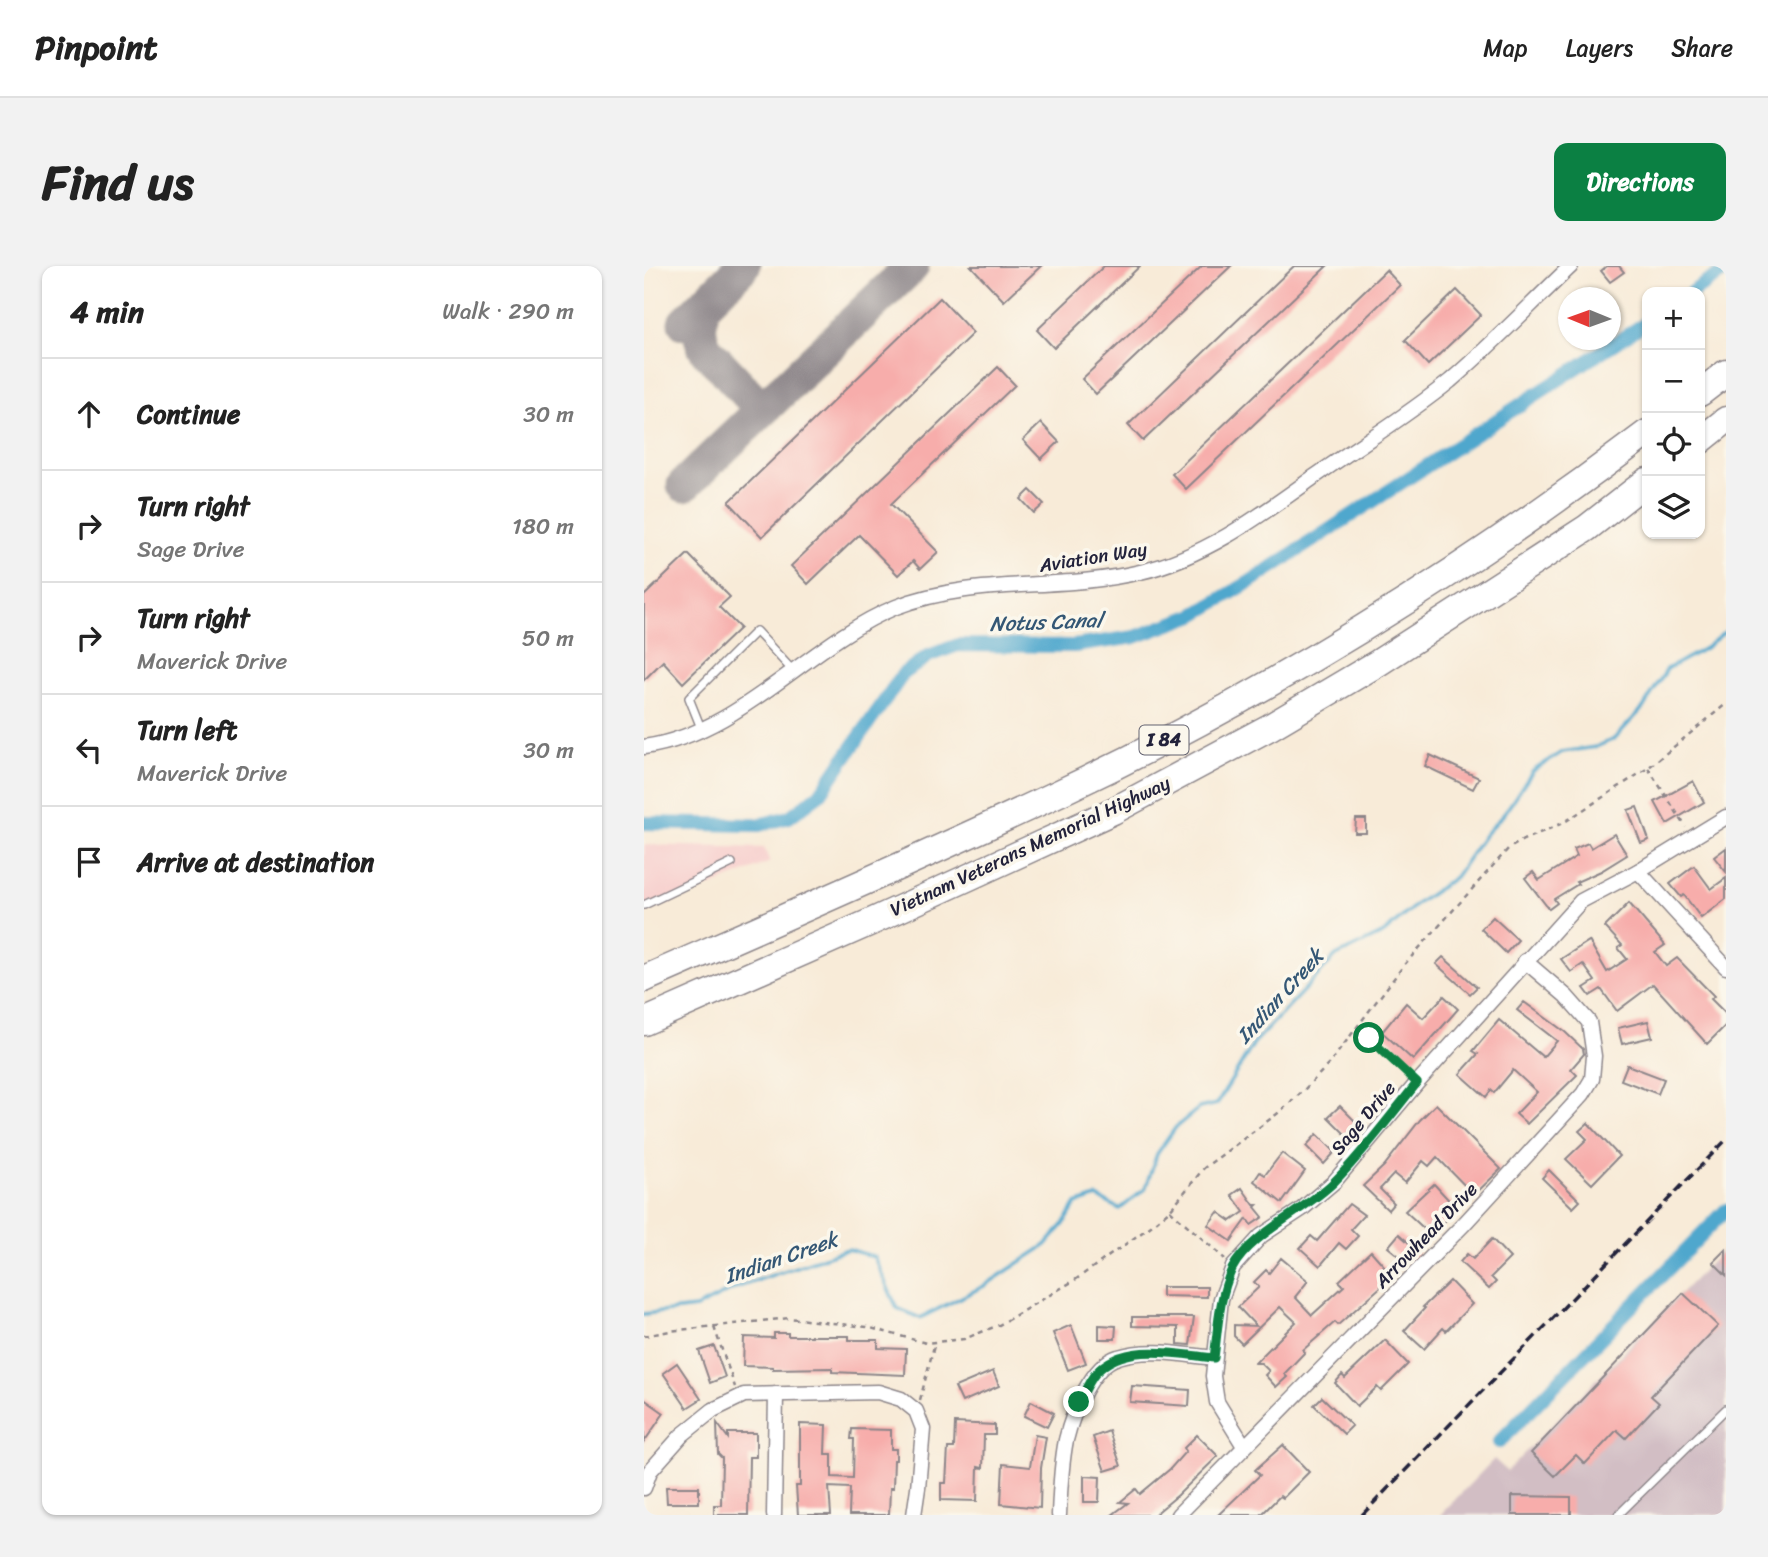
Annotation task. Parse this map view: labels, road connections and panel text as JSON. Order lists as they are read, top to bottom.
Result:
{
  "streets": {
    "highway": ["I 84", "Vietnam Veterans Memorial Highway"],
    "street": ["Aviation Way", "Sage Drive", "Arrowhead Drive"]
  },
  "crossings": [
    ["Sage Drive", "Arrowhead Drive"]
  ],
  "water": ["Notus Canal", "Indian Creek"],
  "north": "left",
  "page": {
    "header": "Pinpoint",
    "nav": ["Map", "Layers", "Share"],
    "title": "Find us",
    "buttons": "Directions",
    "heading": ["4 min", "Walk · 290 m"],
    "map_buttons": ["+", "−"],
    "list": [
      ["Continue", "30 m"],
      ["Turn right", "Sage Drive", "180 m"],
      ["Turn right", "Maverick Drive", "50 m"],
      ["Turn left", "Maverick Drive", "30 m"],
      "Arrive at destination"
    ]
  }
}
